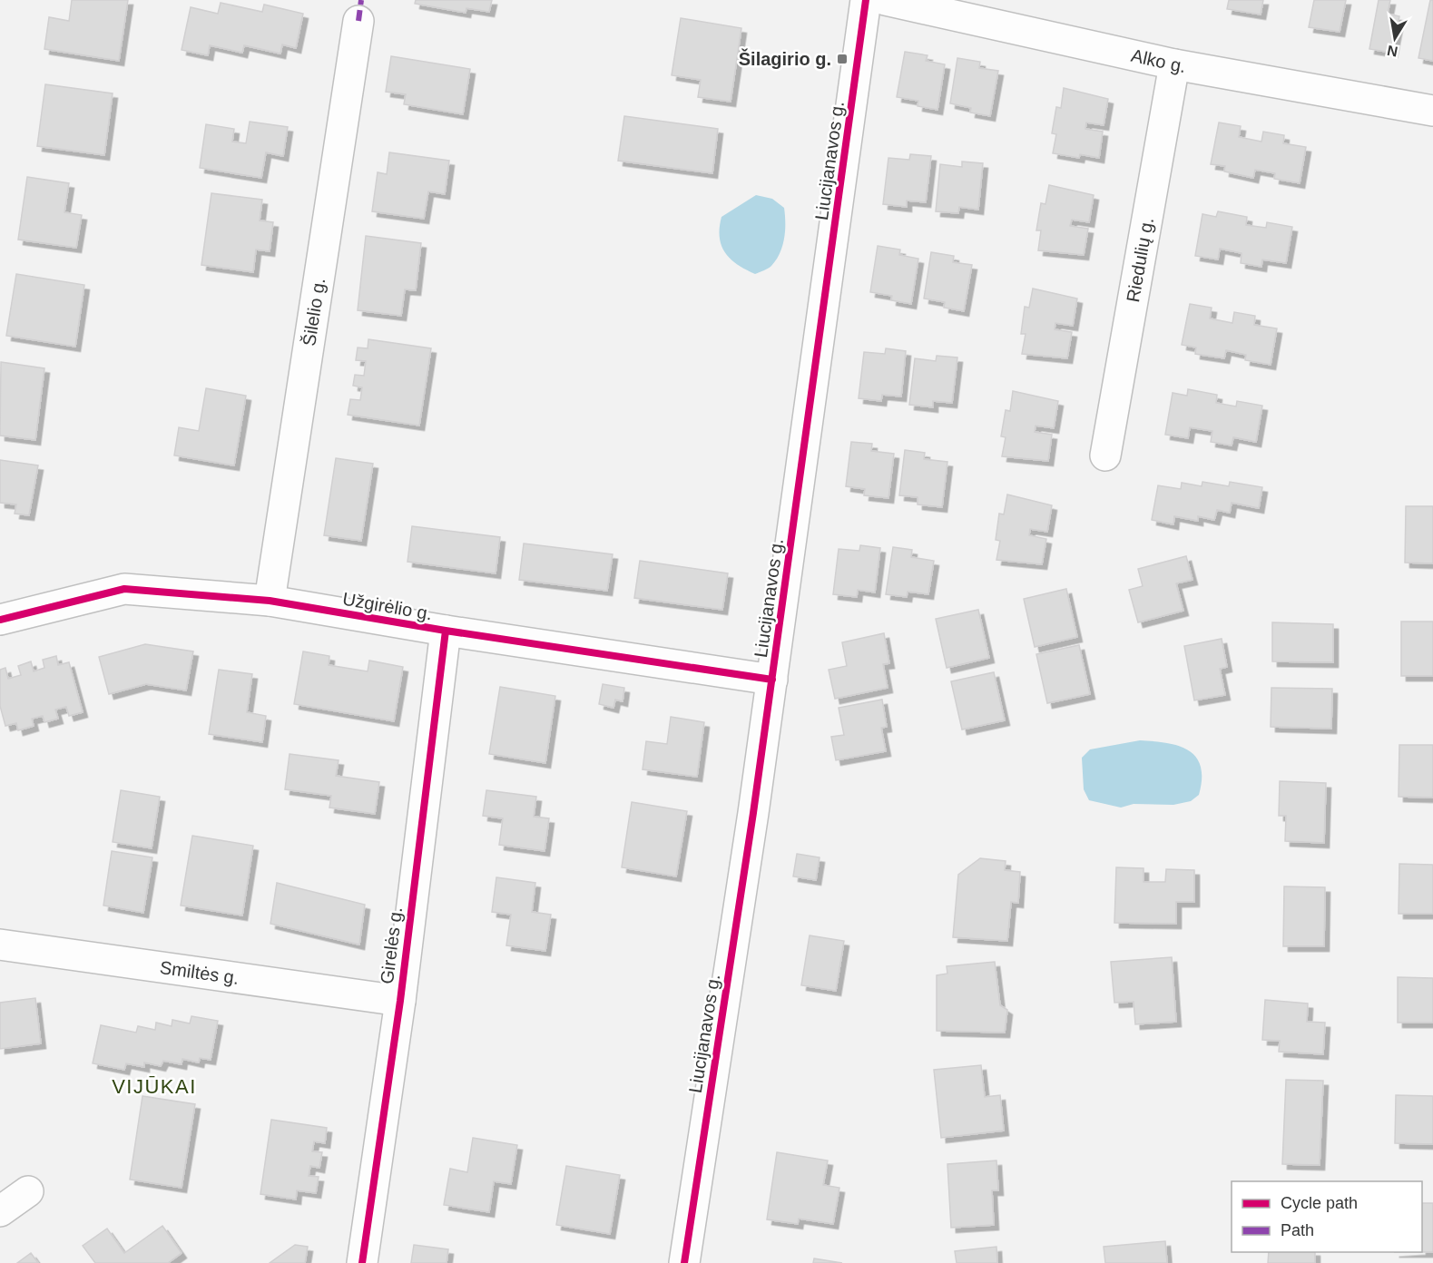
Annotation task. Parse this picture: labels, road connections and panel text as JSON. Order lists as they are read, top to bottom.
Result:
{
  "streets": {
    "street": [
      "Alko g.",
      "Liucijanavos g.",
      "Riedulių g.",
      "Šilelio g.",
      "Užgirėlio g.",
      "Girelės g.",
      "Smiltės g."
    ]
  },
  "crossings": [
    ["Alko g.", "Riedulių g."],
    ["Liucijanavos g.", "Užgirėlio g."],
    ["Šilelio g.", "Užgirėlio g."],
    ["Užgirėlio g.", "Girelės g."],
    ["Girelės g.", "Smiltės g."]
  ],
  "districts": ["VIJŪKAI"],
  "places": {
    "transit": ["Šilagirio g."]
  },
  "legend": ["Cycle path", "Path"],
  "north": "bottom"
}
